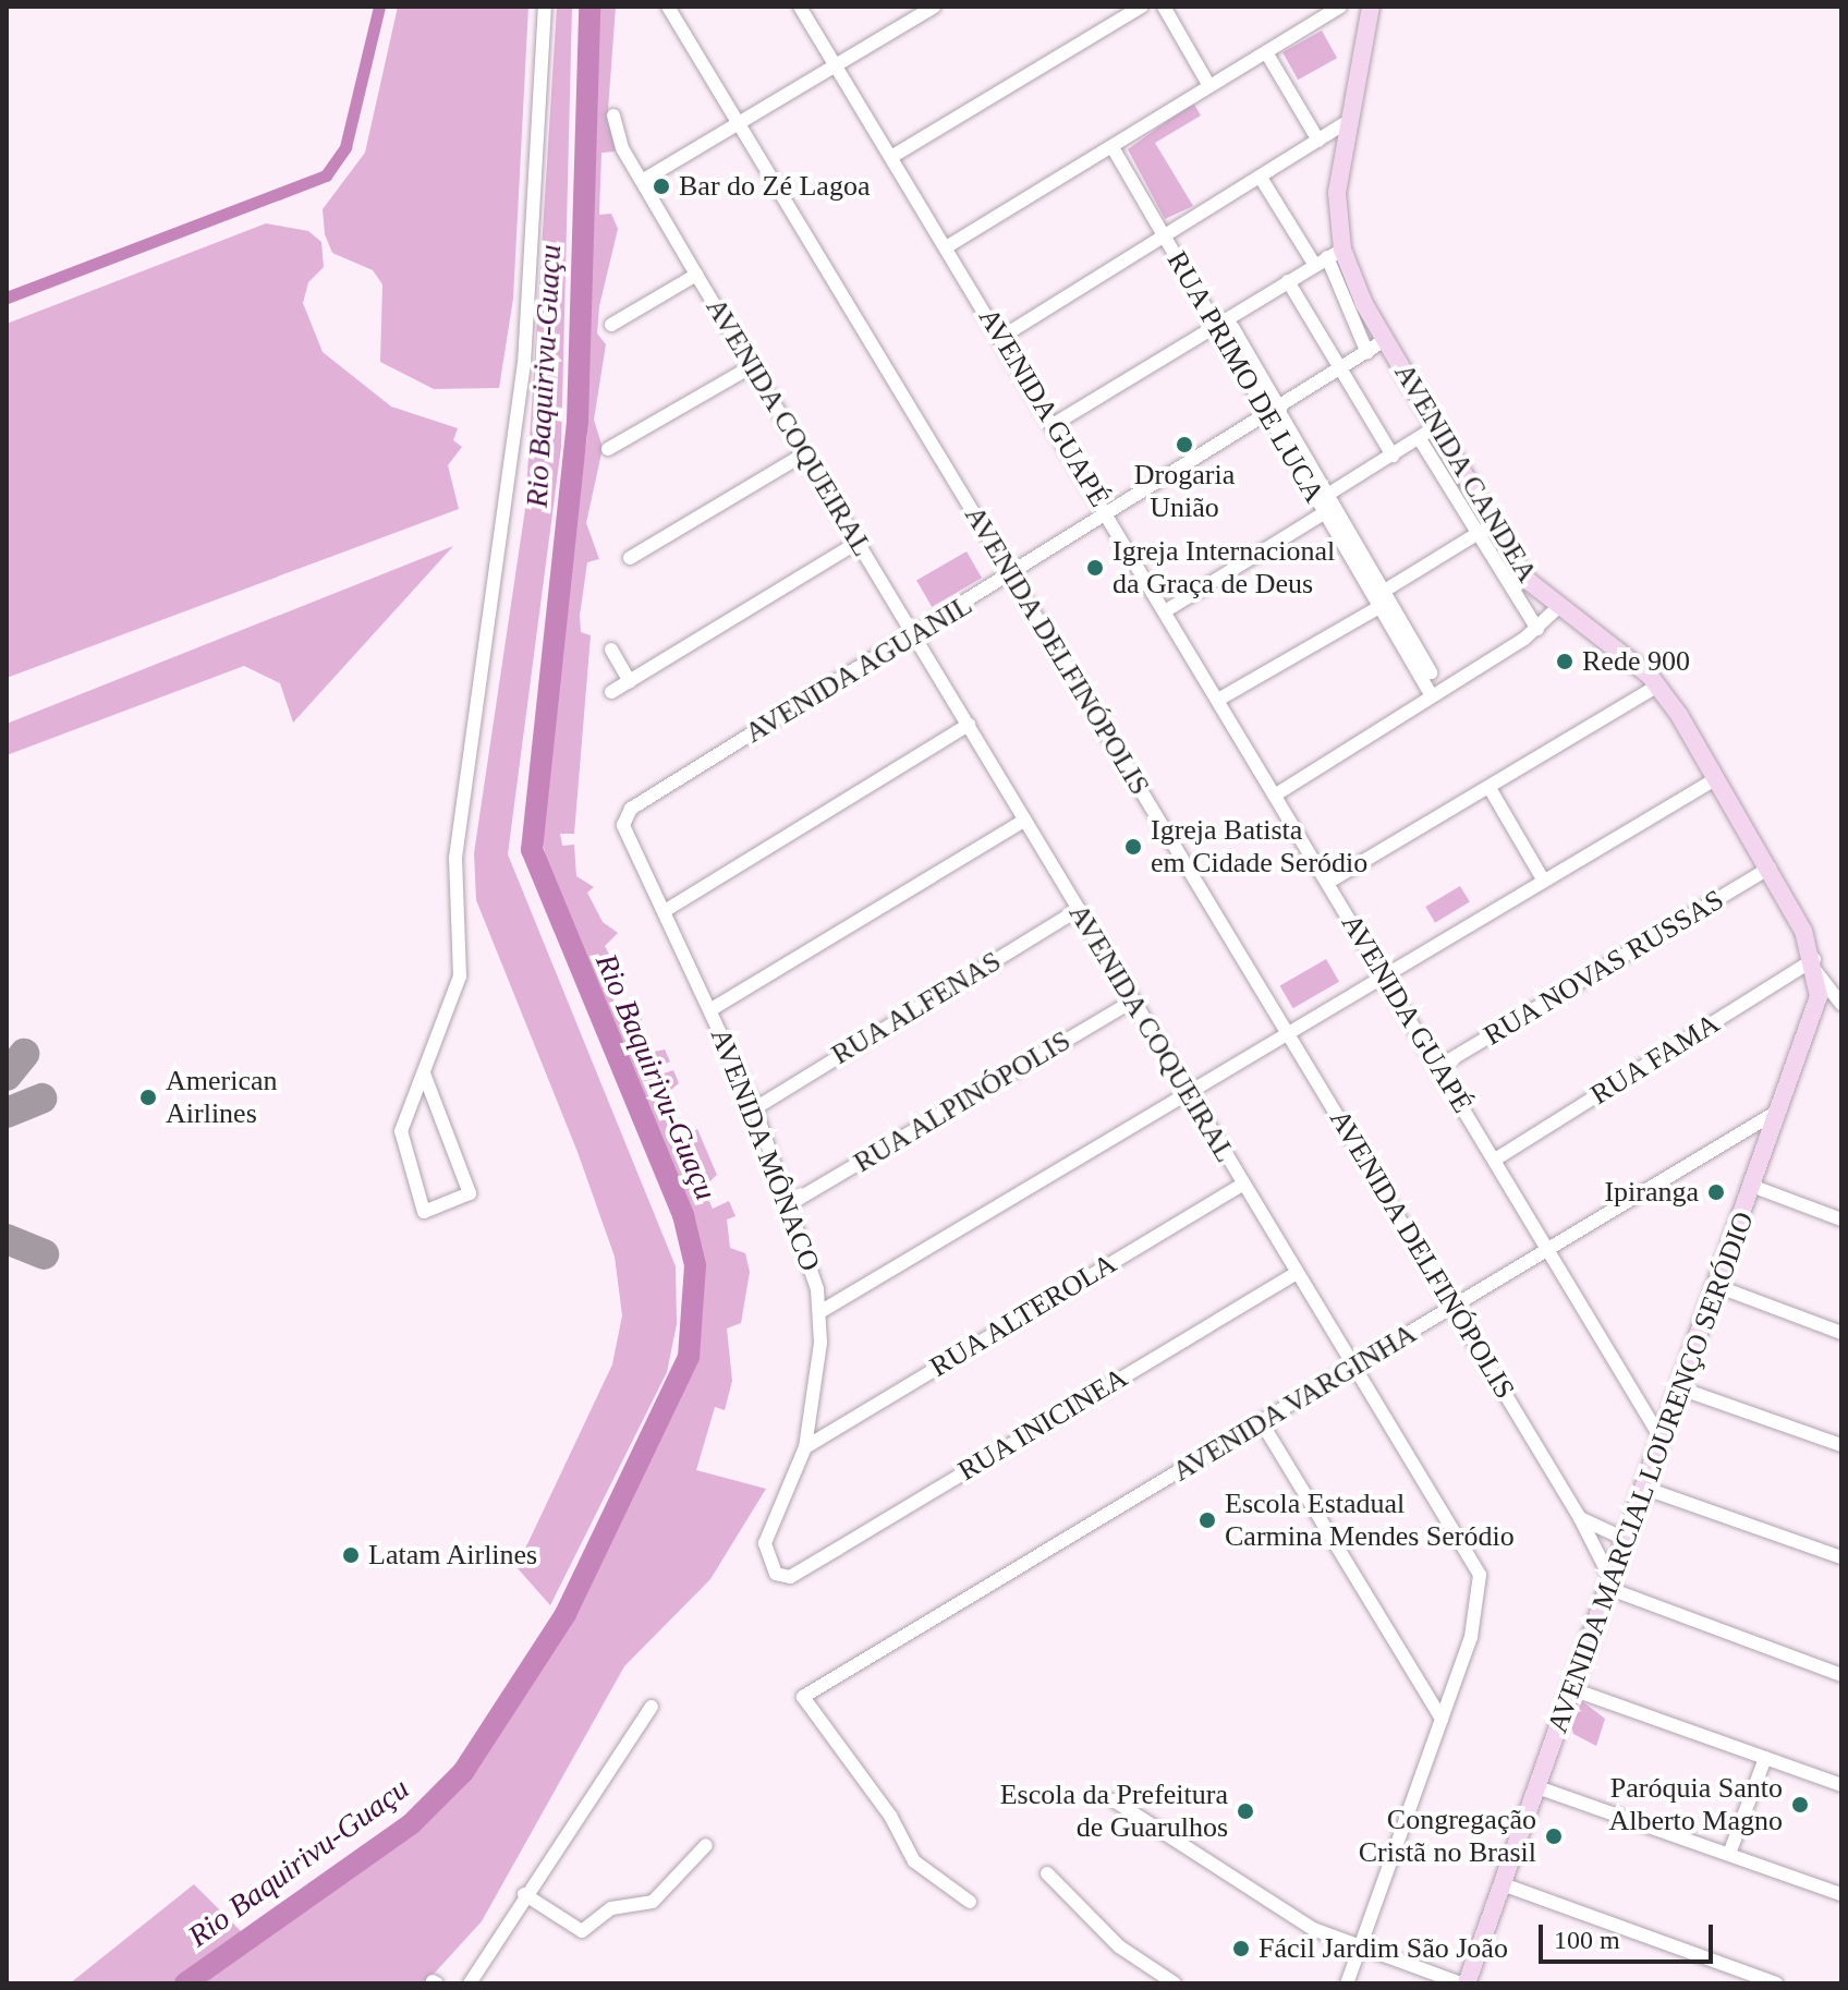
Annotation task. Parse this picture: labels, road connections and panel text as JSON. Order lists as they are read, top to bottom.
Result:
{
  "streets": {
    "main road": ["AVENIDA CANDEA", "AVENIDA MARCIAL LOURENÇO SERÓDIO"],
    "street": [
      "RUA PRIMO DE LUCA",
      "AVENIDA GUAPÉ",
      "AVENIDA COQUEIRAL",
      "AVENIDA DELFINÓPOLIS",
      "AVENIDA AGUANIL",
      "RUA NOVAS RUSSAS",
      "RUA ALFENAS",
      "RUA FAMA",
      "RUA ALPINÓPOLIS",
      "AVENIDA MÔNACO",
      "RUA ALTEROLA",
      "AVENIDA VARGINHA",
      "RUA INICINEA"
    ]
  },
  "crossings": [
    ["RUA PRIMO DE LUCA", "AVENIDA AGUANIL"],
    ["AVENIDA GUAPÉ", "AVENIDA AGUANIL"],
    ["AVENIDA GUAPÉ", "RUA NOVAS RUSSAS"],
    ["AVENIDA GUAPÉ", "RUA FAMA"],
    ["AVENIDA GUAPÉ", "AVENIDA VARGINHA"],
    ["AVENIDA GUAPÉ", "AVENIDA MARCIAL LOURENÇO SERÓDIO"],
    ["AVENIDA COQUEIRAL", "AVENIDA AGUANIL"],
    ["AVENIDA COQUEIRAL", "RUA ALFENAS"],
    ["AVENIDA COQUEIRAL", "RUA ALPINÓPOLIS"],
    ["AVENIDA COQUEIRAL", "RUA ALTEROLA"],
    ["AVENIDA COQUEIRAL", "AVENIDA VARGINHA"],
    ["AVENIDA COQUEIRAL", "RUA INICINEA"],
    ["AVENIDA CANDEA", "AVENIDA AGUANIL"],
    ["AVENIDA CANDEA", "RUA NOVAS RUSSAS"],
    ["AVENIDA CANDEA", "RUA FAMA"],
    ["AVENIDA CANDEA", "AVENIDA MARCIAL LOURENÇO SERÓDIO"],
    ["AVENIDA DELFINÓPOLIS", "AVENIDA AGUANIL"],
    ["AVENIDA DELFINÓPOLIS", "AVENIDA VARGINHA"],
    ["AVENIDA DELFINÓPOLIS", "AVENIDA MARCIAL LOURENÇO SERÓDIO"],
    ["AVENIDA AGUANIL", "AVENIDA MÔNACO"],
    ["RUA ALFENAS", "AVENIDA MÔNACO"],
    ["RUA FAMA", "AVENIDA MARCIAL LOURENÇO SERÓDIO"],
    ["RUA ALPINÓPOLIS", "AVENIDA MÔNACO"],
    ["AVENIDA MÔNACO", "RUA ALTEROLA"],
    ["AVENIDA MÔNACO", "RUA INICINEA"],
    ["AVENIDA VARGINHA", "AVENIDA MARCIAL LOURENÇO SERÓDIO"]
  ],
  "water": ["Rio Baquirivu-Guaçu"],
  "places": [
    "Bar do Zé Lagoa",
    "Drogaria União",
    "Igreja Internacional da Graça de Deus",
    "Rede 900",
    "Igreja Batista em Cidade Seródio",
    "American Airlines",
    "Ipiranga",
    "Escola Estadual Carmina Mendes Seródio",
    "Latam Airlines",
    "Paróquia Santo Alberto Magno",
    "Escola da Prefeitura de Guarulhos",
    "Congregação Cristã no Brasil",
    "Fácil Jardim São João"
  ],
  "scale_bar": "100 m"
}
